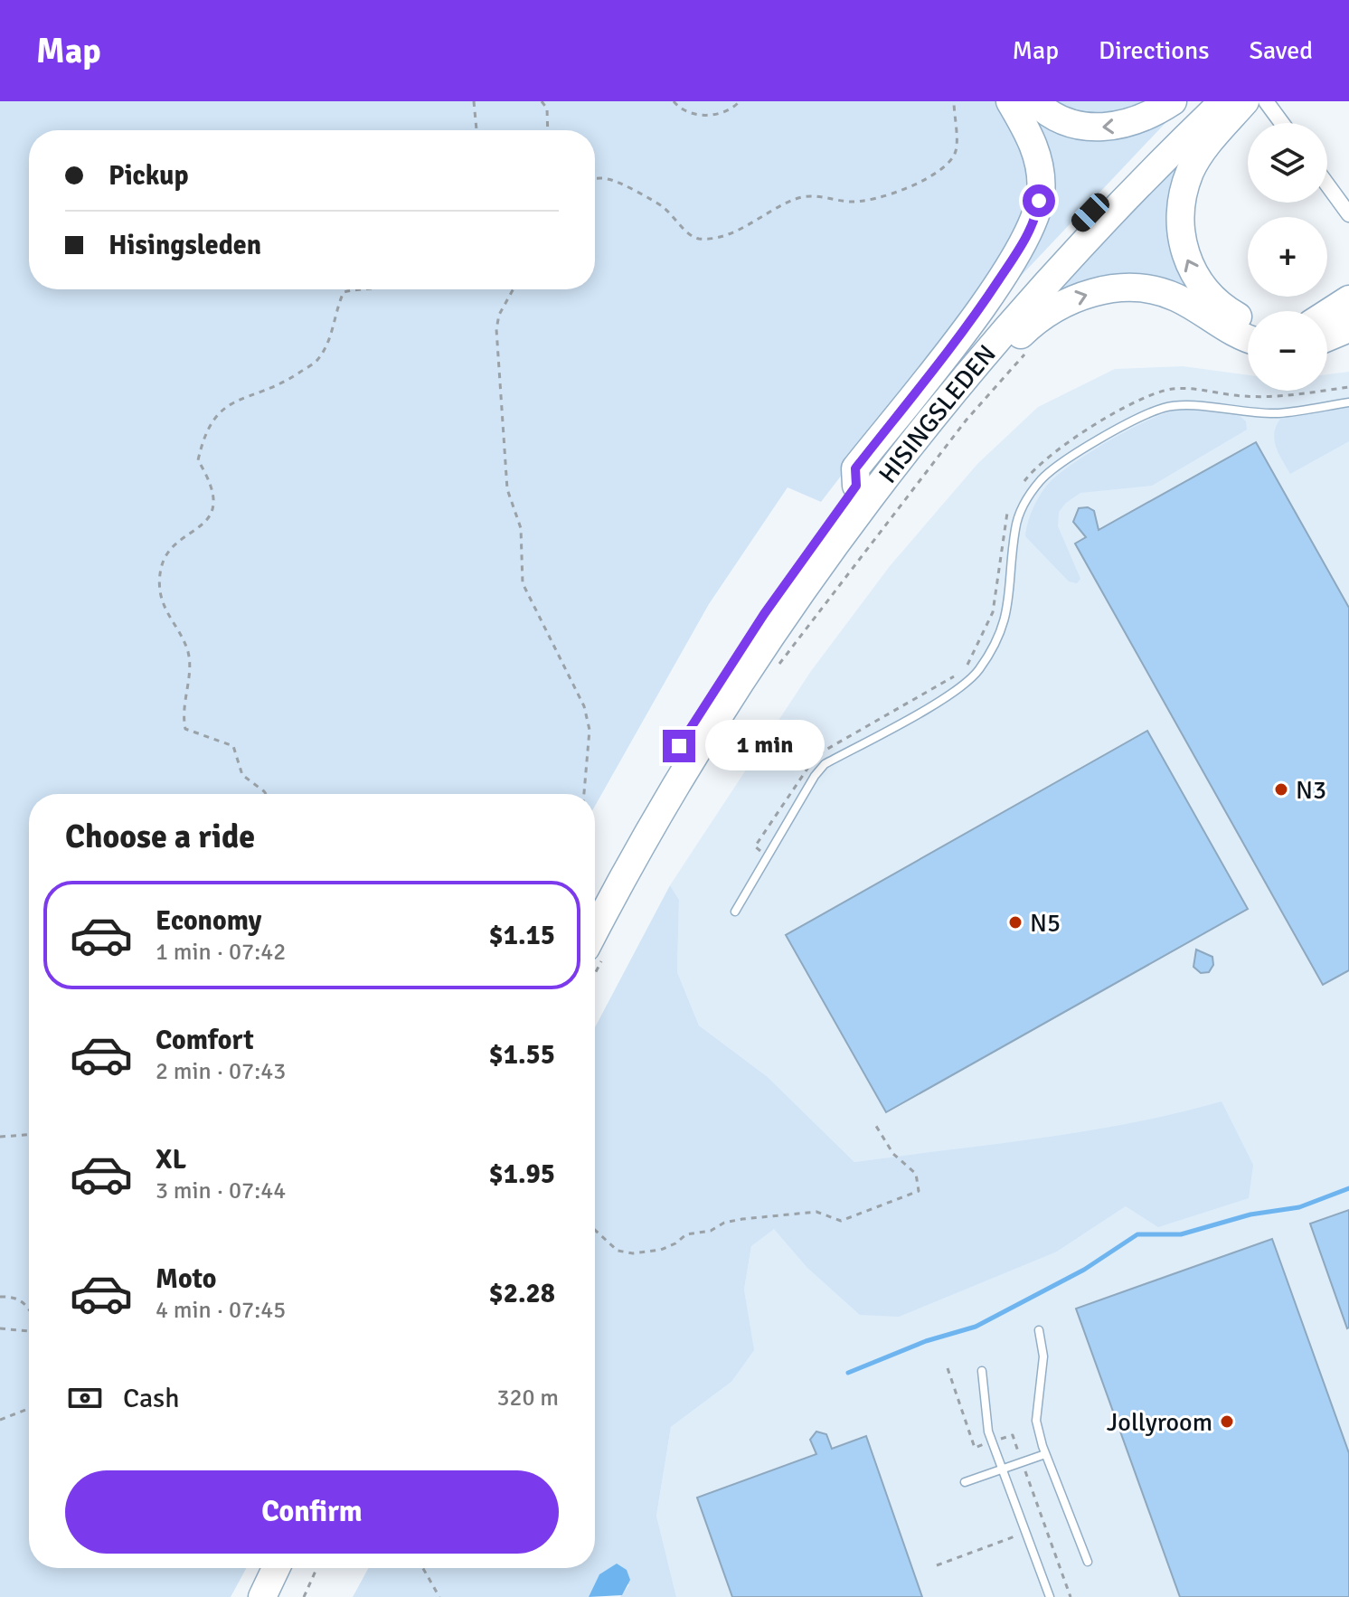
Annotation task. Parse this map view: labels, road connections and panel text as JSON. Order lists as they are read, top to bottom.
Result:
{
  "streets": {
    "highway": ["HISINGSLEDEN"]
  },
  "places": ["N3", "N5", "Jollyroom"],
  "page": {
    "header": "Map",
    "nav": ["Map", "Directions", "Saved"],
    "map_buttons": ["+", "−"],
    "banner": ["Pickup", "Hisingsleden"],
    "bubble": "1 min",
    "heading": "Choose a ride",
    "list": [
      {
        "name": "Economy",
        "note": "1 min · 07:42",
        "value": "$1.15"
      },
      {
        "name": "Comfort",
        "note": "2 min · 07:43",
        "value": "$1.55"
      },
      {
        "name": "XL",
        "note": "3 min · 07:44",
        "value": "$1.95"
      },
      {
        "name": "Moto",
        "note": "4 min · 07:45",
        "value": "$2.28"
      }
    ],
    "pay": ["Cash", "320 m"],
    "buttons": "Confirm"
  }
}
